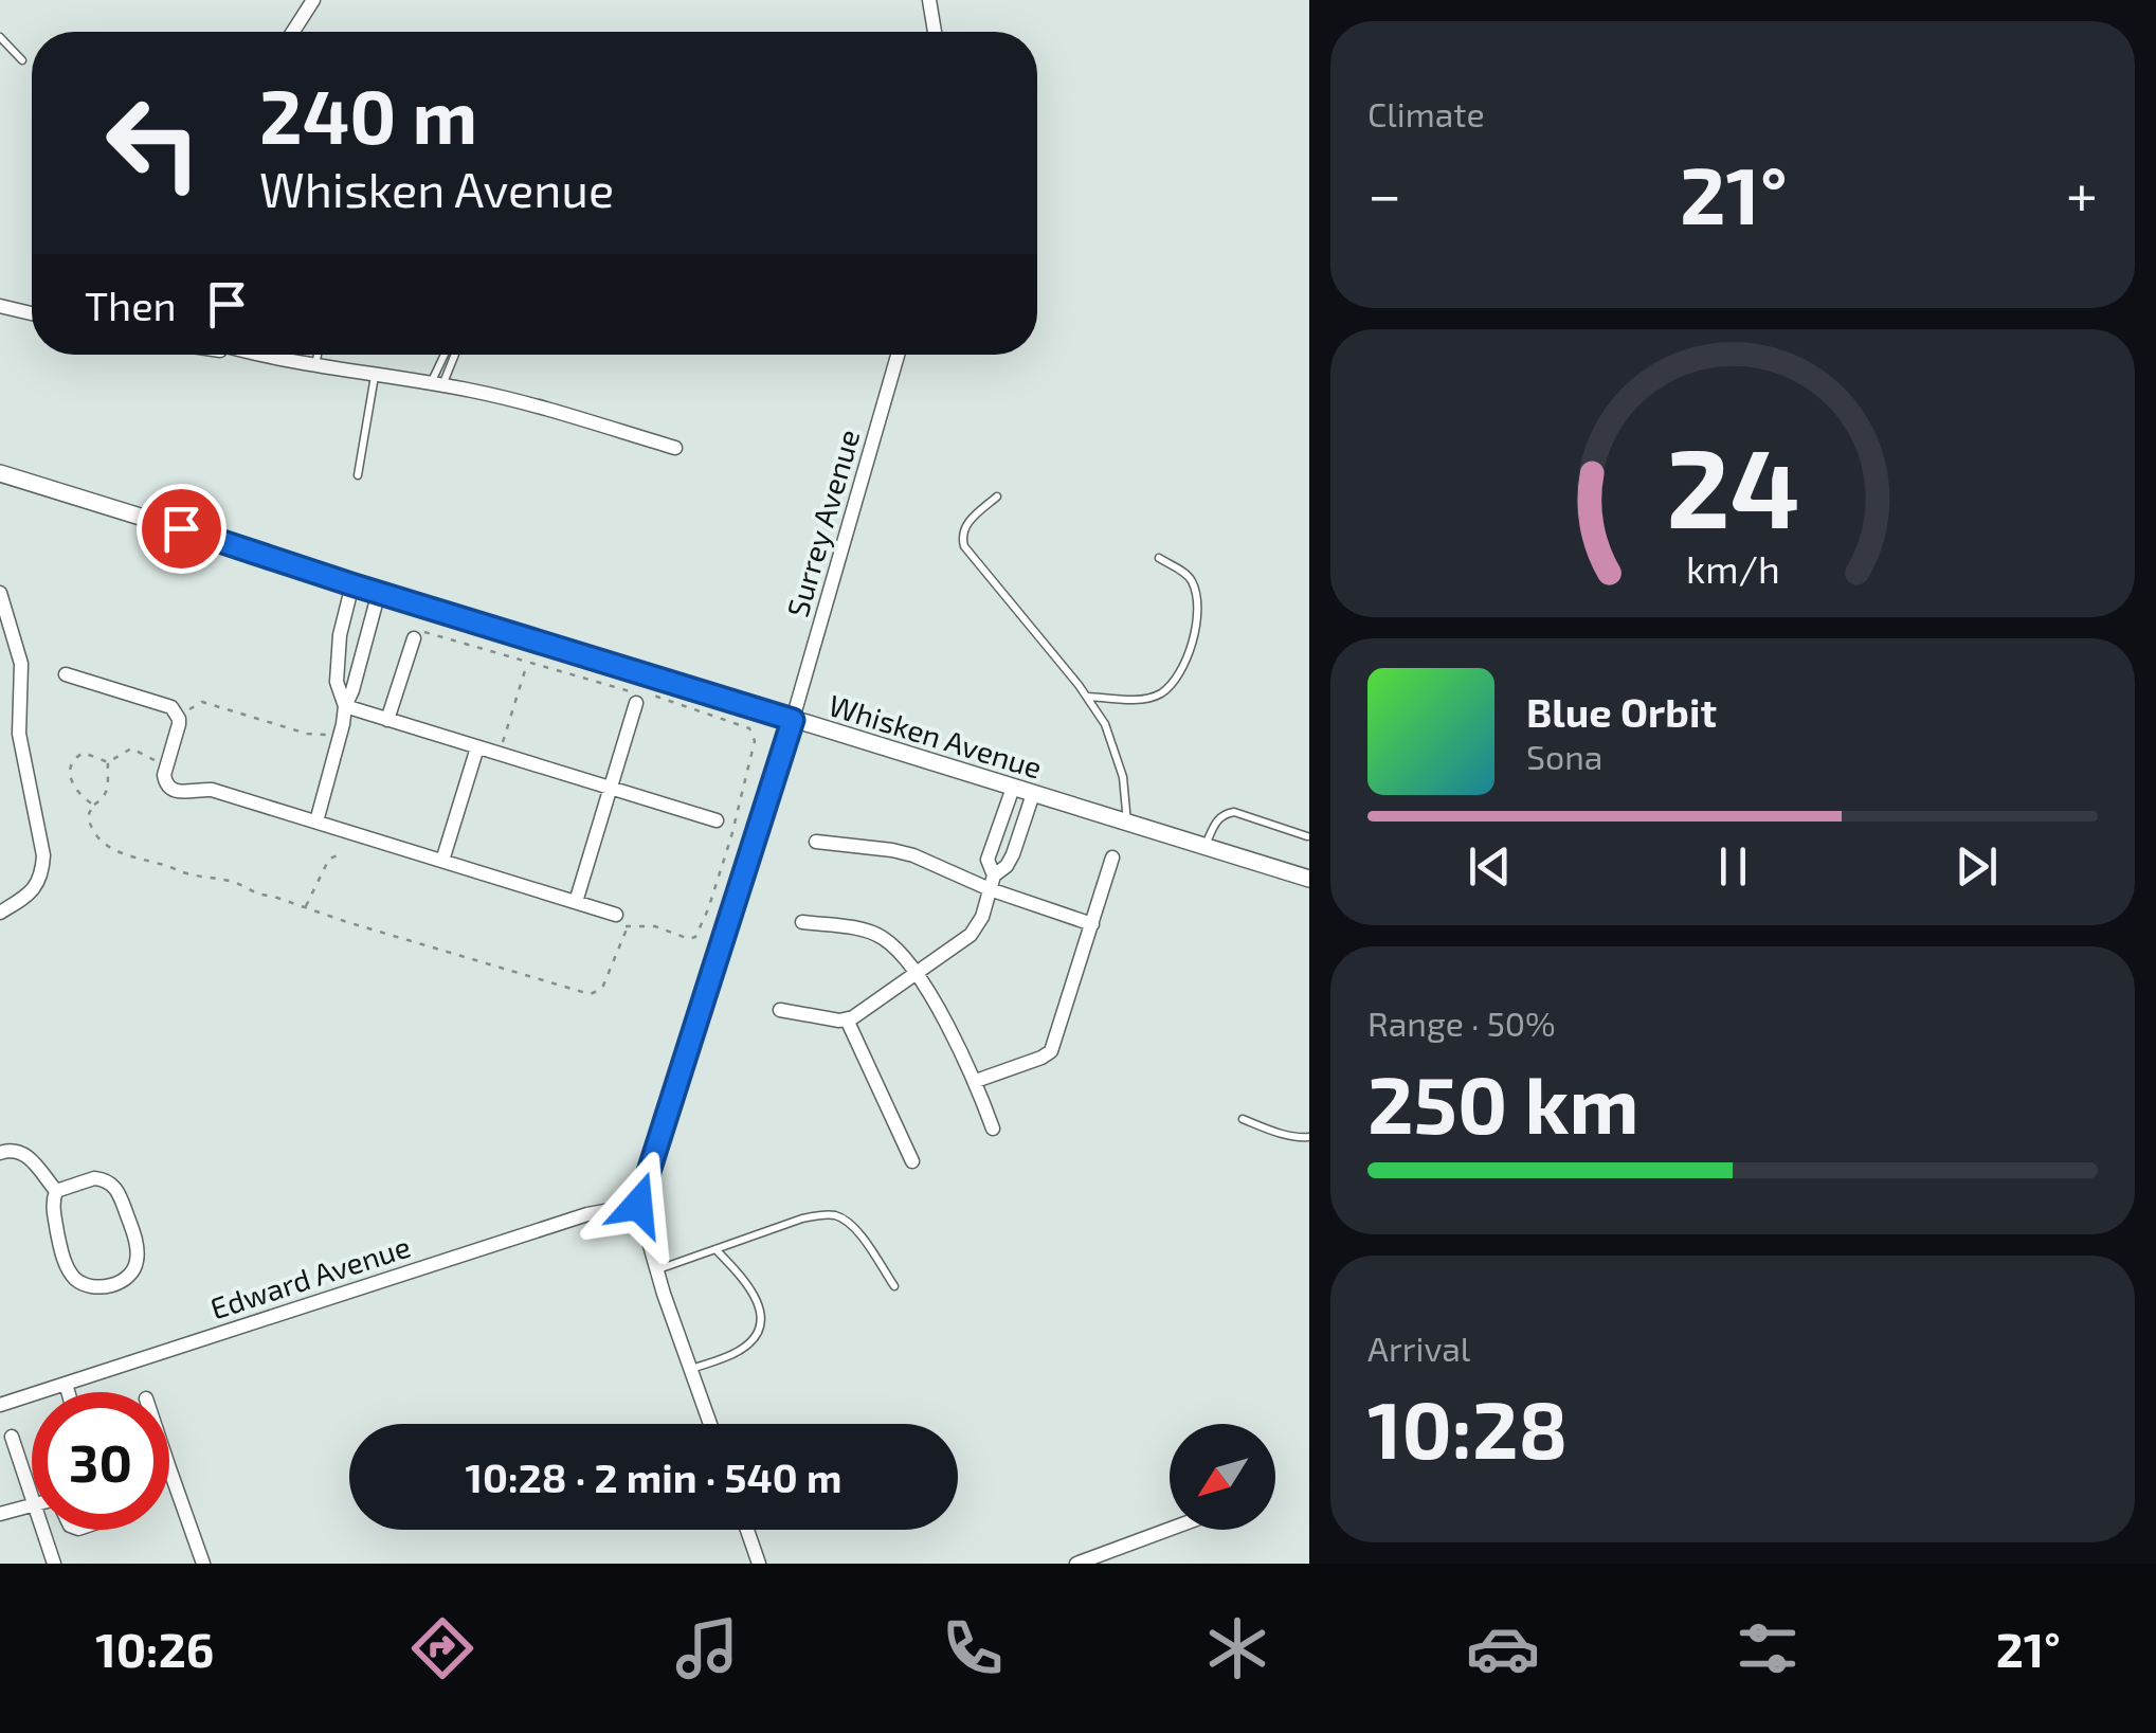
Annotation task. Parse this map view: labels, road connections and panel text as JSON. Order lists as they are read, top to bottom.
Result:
{
  "streets": {
    "street": ["Surrey Avenue", "Whisken Avenue", "Edward Avenue"]
  },
  "crossings": [
    ["Surrey Avenue", "Whisken Avenue"],
    ["Surrey Avenue", "Edward Avenue"]
  ],
  "north": "bottom left",
  "page": {
    "tile": [
      "Climate",
      ["Range · 50%", "250 km"],
      ["Arrival", "10:28"]
    ],
    "turn": ["240 m", "Whisken Avenue"],
    "heat": ["−", "21°", "+"],
    "then": "Then",
    "song": ["Blue Orbit", "Sona"],
    "limit": "30",
    "trip": "10:28 · 2 min · 540 m",
    "tabs": ["10:26", "21°"],
    "gauge": ["24", "km/h"]
  }
}
